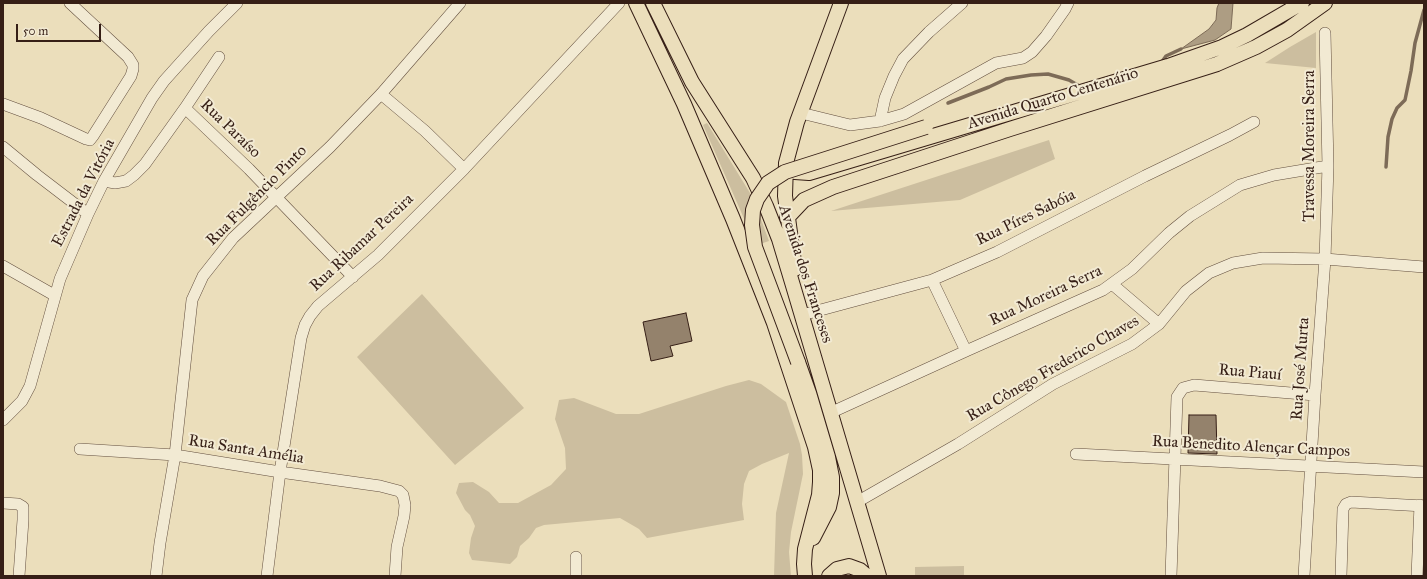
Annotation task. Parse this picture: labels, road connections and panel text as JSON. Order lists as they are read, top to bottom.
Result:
{
  "streets": {
    "main road": ["Avenida Quarto Centenário", "Avenida dos Franceses"],
    "street": [
      "Rua Paraíso",
      "Travessa Moreira Serra",
      "Estrada da Vitória",
      "Rua Fulgêncio Pinto",
      "Rua Píres Sabóia",
      "Rua Ribamar Pereira",
      "Rua Moreira Serra",
      "Rua Cônego Frederico Chaves",
      "Rua José Murta",
      "Rua Piauí",
      "Rua Benedito Alençar Campos",
      "Rua Santa Amélia"
    ]
  },
  "crossings": [
    ["Rua Paraíso", "Rua Fulgêncio Pinto"],
    ["Rua Paraíso", "Rua Ribamar Pereira"],
    ["Travessa Moreira Serra", "Rua Moreira Serra"],
    ["Travessa Moreira Serra", "Rua Cônego Frederico Chaves"],
    ["Travessa Moreira Serra", "Rua José Murta"],
    ["Rua Fulgêncio Pinto", "Rua Santa Amélia"],
    ["Rua Píres Sabóia", "Avenida dos Franceses"],
    ["Rua Ribamar Pereira", "Rua Santa Amélia"],
    ["Avenida dos Franceses", "Rua Moreira Serra"],
    ["Avenida dos Franceses", "Rua Cônego Frederico Chaves"],
    ["Rua Cônego Frederico Chaves", "Rua José Murta"],
    ["Rua José Murta", "Rua Piauí"],
    ["Rua José Murta", "Rua Benedito Alençar Campos"],
    ["Rua Piauí", "Rua Benedito Alençar Campos"]
  ],
  "scale_bar": "50 m"
}
